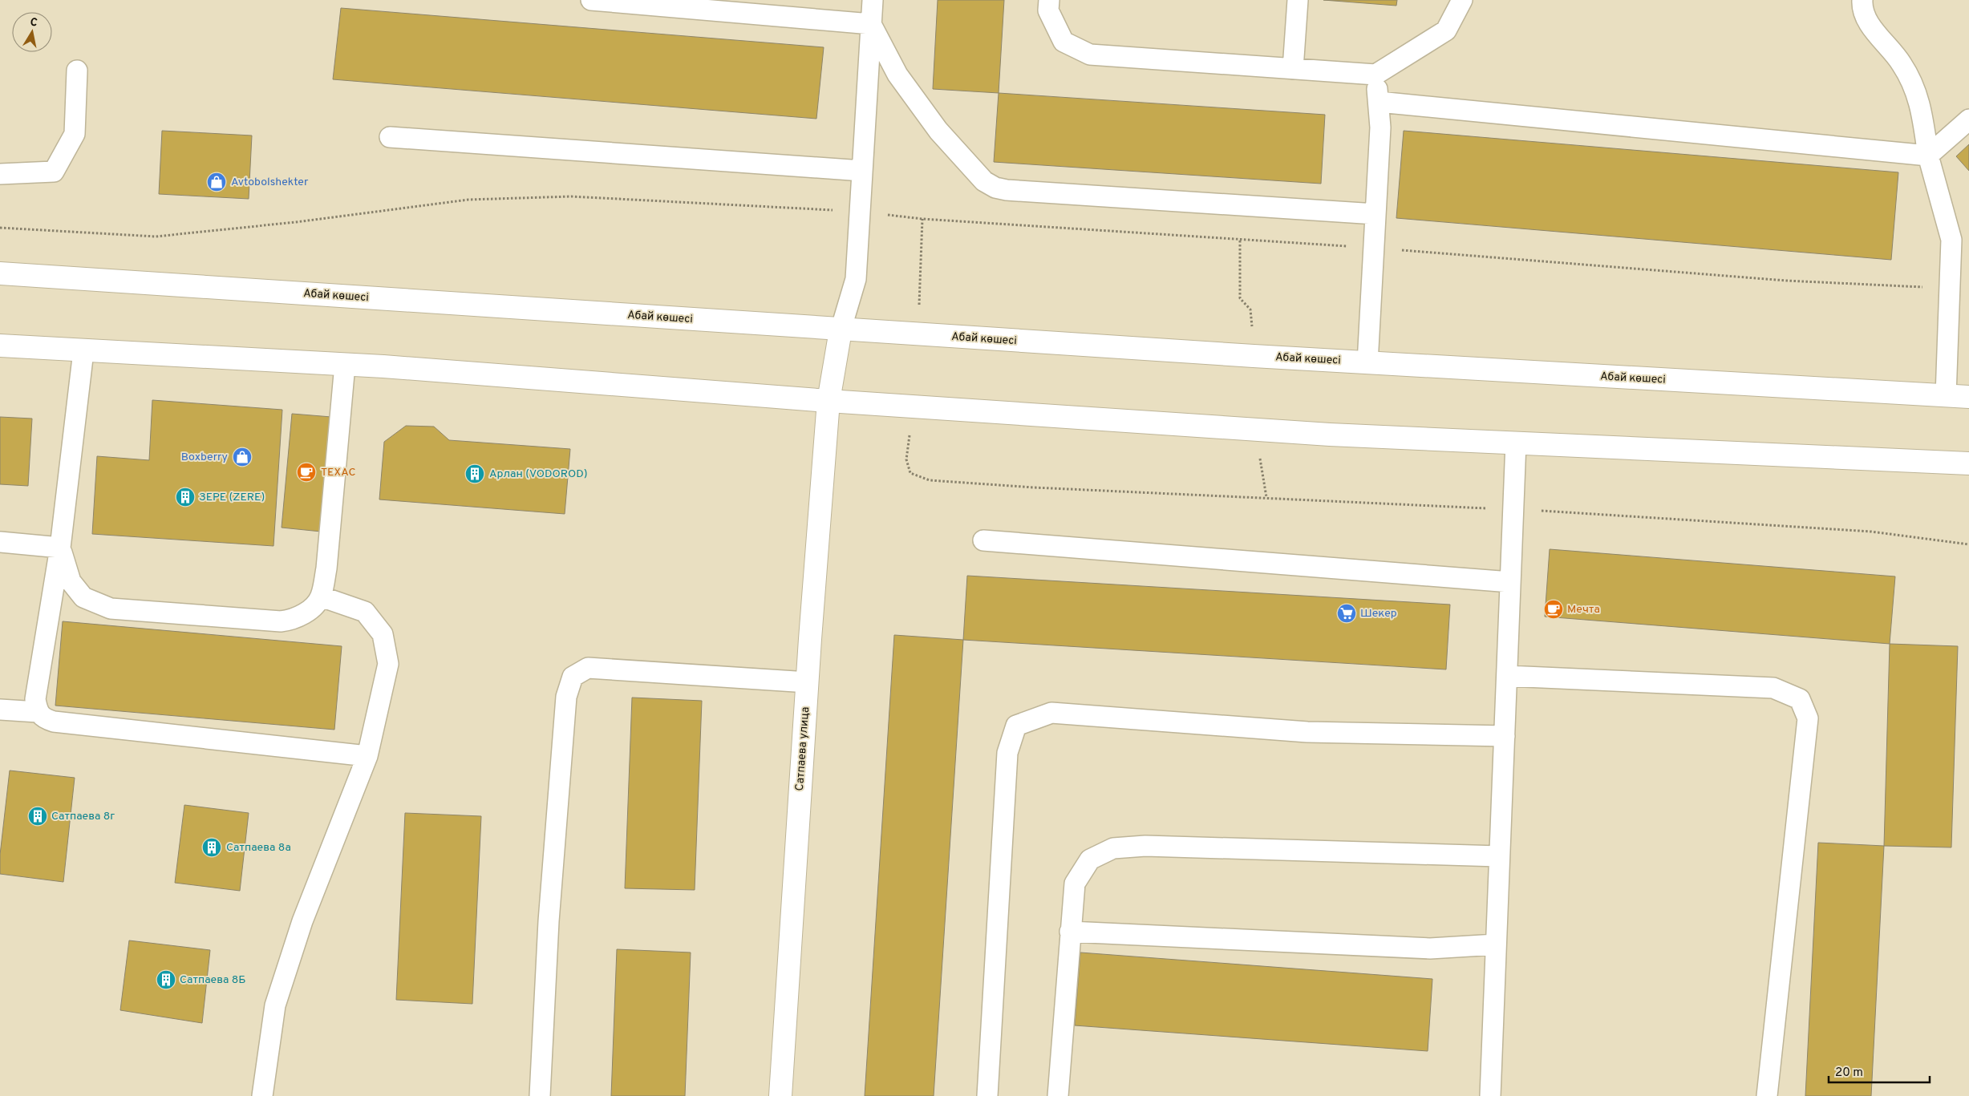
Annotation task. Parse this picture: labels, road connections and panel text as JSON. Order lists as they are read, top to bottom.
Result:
{
  "streets": {
    "street": ["Абай көшесі", "Сатпаева улица"]
  },
  "crossings": [
    ["Абай көшесі", "Сатпаева улица"]
  ],
  "places": {
    "shop": ["Avtobolshekter", "Boxberry"],
    "cafe": ["ТЕХАС", "Мечта"],
    "building": [
      "Арлан (VODOROD)",
      "ЗЕРЕ (ZERE)",
      "Сатпаева 8г",
      "Сатпаева 8а",
      "Сатпаева 8Б"
    ],
    "supermarket": ["Шекер"]
  },
  "scale_bar": "20 m",
  "north": "top"
}
